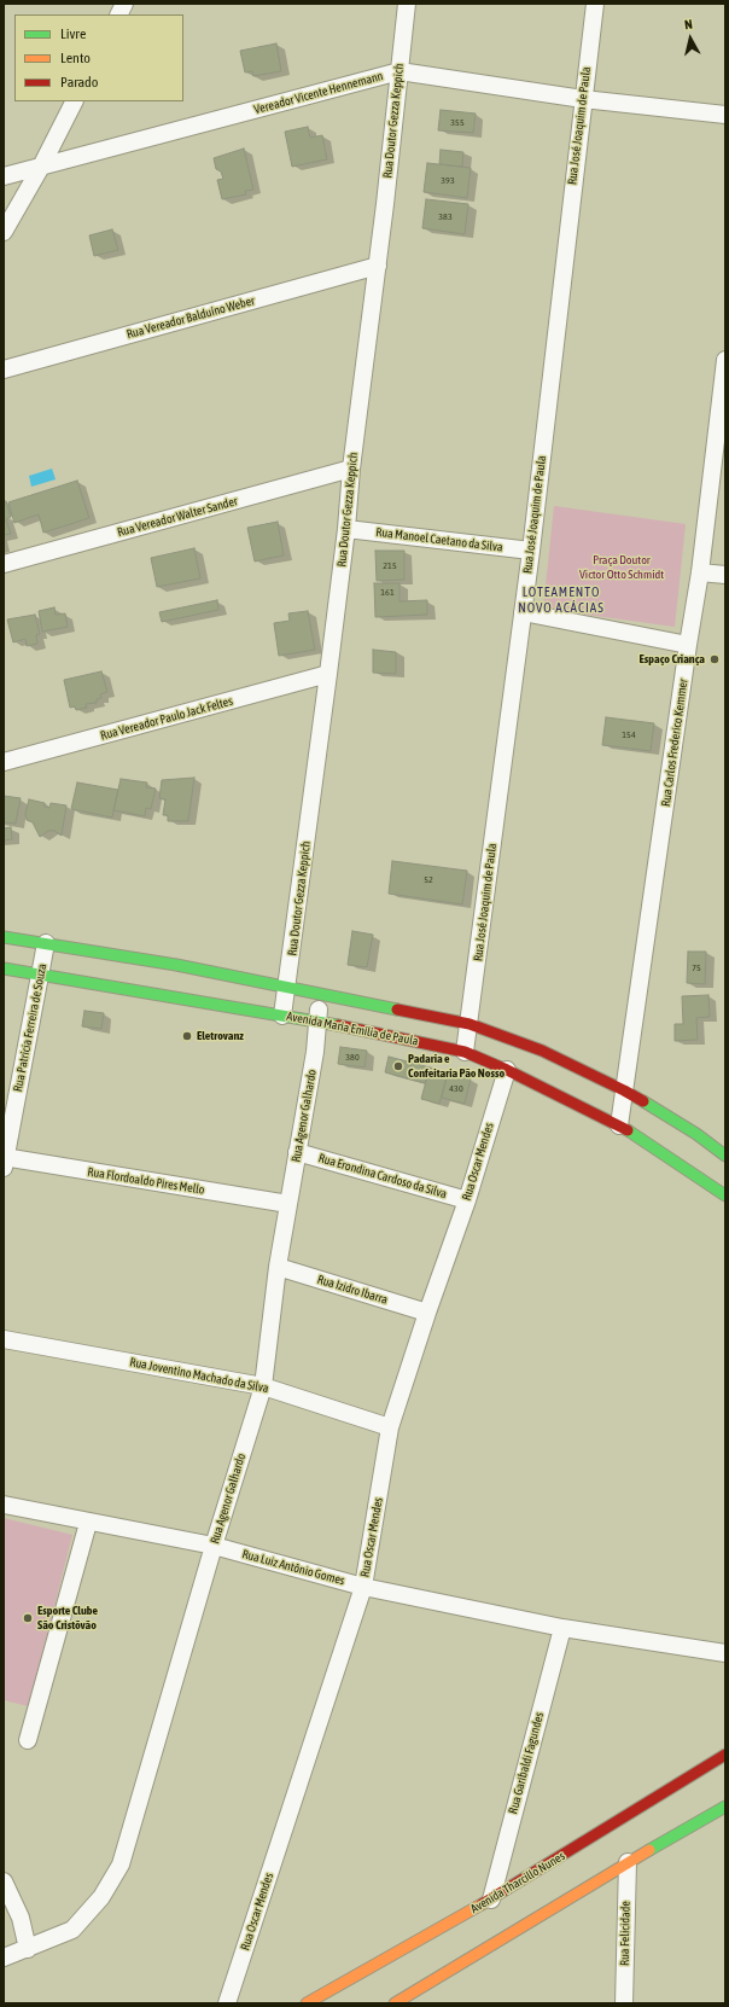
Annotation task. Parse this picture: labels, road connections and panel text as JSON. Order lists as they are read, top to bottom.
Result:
{
  "streets": {
    "main road": ["Avenida Maria Emília de Paula", "Avenida Tharcillo Nunes"],
    "street": [
      "Vereador Vicente Hennemann",
      "Rua Doutor Gezza Keppich",
      "Rua José Joaquim de Paula",
      "Rua Vereador Balduíno Weber",
      "Rua Vereador Walter Sander",
      "Rua Manoel Caetano da Silva",
      "Rua Vereador Paulo Jack Feltes",
      "Rua Carlos Frederico Kemmer",
      "Rua Patrícia Ferreira de Souza",
      "Rua Agenor Galhardo",
      "Rua Oscar Mendes",
      "Rua Erondina Cardoso da Silva",
      "Rua Flordoaldo Pires Mello",
      "Rua Izidro Ibarra",
      "Rua Joventino Machado da Silva",
      "Rua Luiz Antônio Gomes",
      "Rua Garibaldi Fagundes",
      "Rua Felicidade"
    ]
  },
  "crossings": [
    ["Vereador Vicente Hennemann", "Rua Doutor Gezza Keppich"],
    ["Vereador Vicente Hennemann", "Rua José Joaquim de Paula"],
    ["Rua Doutor Gezza Keppich", "Rua Vereador Balduíno Weber"],
    ["Rua Doutor Gezza Keppich", "Rua Vereador Walter Sander"],
    ["Rua Doutor Gezza Keppich", "Rua Manoel Caetano da Silva"],
    ["Rua Doutor Gezza Keppich", "Rua Vereador Paulo Jack Feltes"],
    ["Rua Doutor Gezza Keppich", "Avenida Maria Emília de Paula"],
    ["Rua José Joaquim de Paula", "Rua Manoel Caetano da Silva"],
    ["Rua José Joaquim de Paula", "Avenida Maria Emília de Paula"],
    ["Rua Carlos Frederico Kemmer", "Avenida Maria Emília de Paula"],
    ["Rua Patrícia Ferreira de Souza", "Avenida Maria Emília de Paula"],
    ["Rua Patrícia Ferreira de Souza", "Rua Flordoaldo Pires Mello"],
    ["Avenida Maria Emília de Paula", "Rua Agenor Galhardo"],
    ["Avenida Maria Emília de Paula", "Rua Oscar Mendes"],
    ["Rua Agenor Galhardo", "Rua Erondina Cardoso da Silva"],
    ["Rua Agenor Galhardo", "Rua Flordoaldo Pires Mello"],
    ["Rua Agenor Galhardo", "Rua Izidro Ibarra"],
    ["Rua Agenor Galhardo", "Rua Joventino Machado da Silva"],
    ["Rua Agenor Galhardo", "Rua Luiz Antônio Gomes"],
    ["Rua Oscar Mendes", "Rua Erondina Cardoso da Silva"],
    ["Rua Oscar Mendes", "Rua Izidro Ibarra"],
    ["Rua Oscar Mendes", "Rua Joventino Machado da Silva"],
    ["Rua Oscar Mendes", "Rua Luiz Antônio Gomes"],
    ["Rua Luiz Antônio Gomes", "Rua Garibaldi Fagundes"],
    ["Rua Garibaldi Fagundes", "Avenida Tharcillo Nunes"]
  ],
  "districts": ["LOTEAMENTO NOVO ACÁCIAS"],
  "parks": ["Praça Doutor Victor Otto Schmidt"],
  "places": [
    "Espaço Criança",
    "Eletrovanz",
    "Padaria e Confeitaria Pão Nosso",
    "Esporte Clube São Cristõvão"
  ],
  "house_numbers": [
    "355",
    "393",
    "383",
    "215",
    "161",
    "154",
    "52",
    "75",
    "380",
    "430"
  ],
  "legend": ["Livre", "Lento", "Parado"],
  "north": "top"
}
